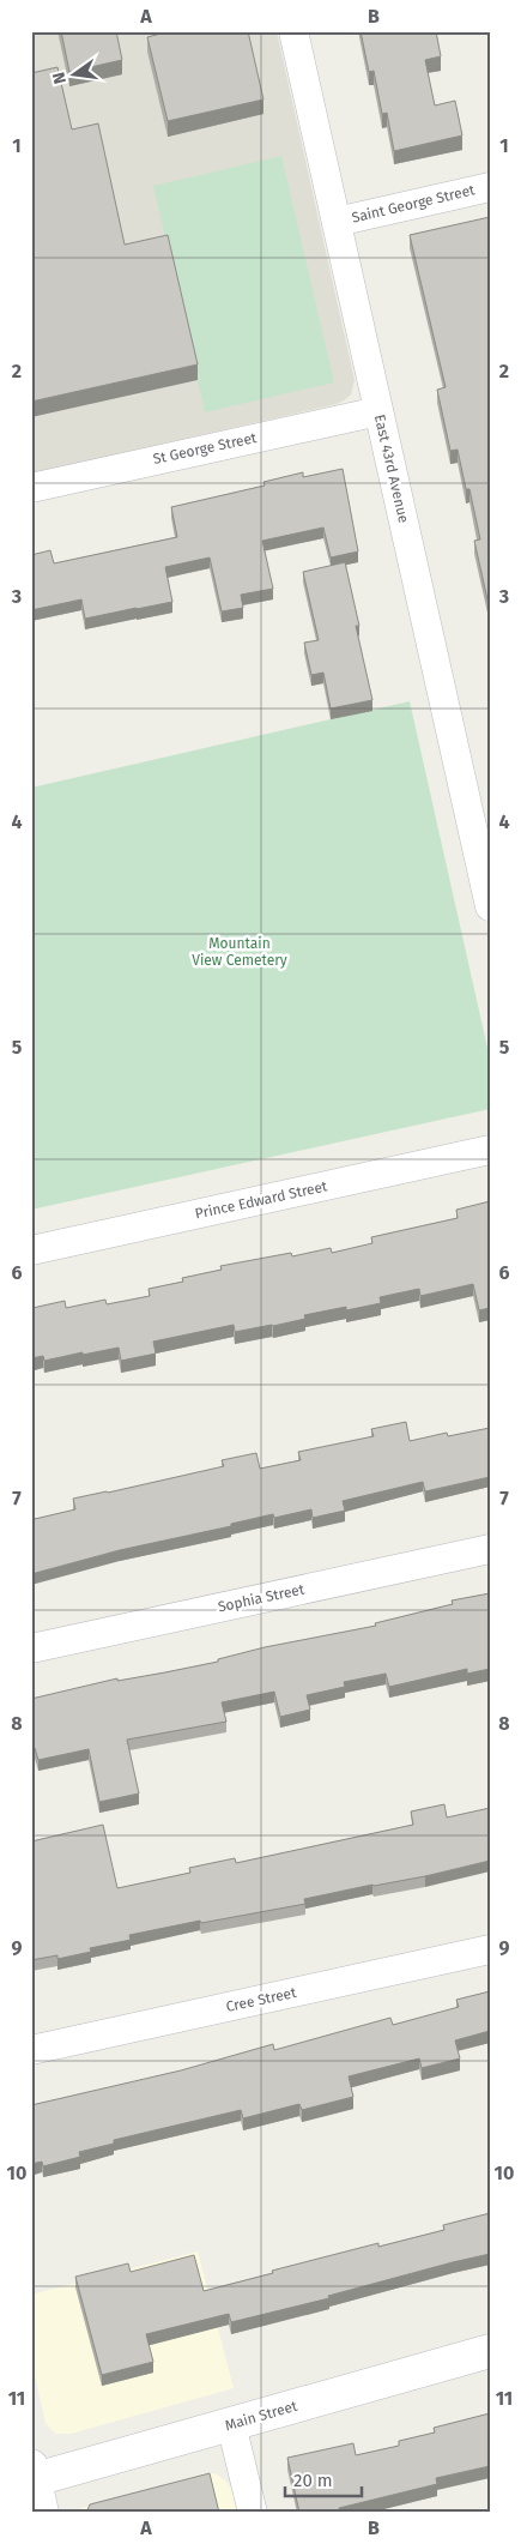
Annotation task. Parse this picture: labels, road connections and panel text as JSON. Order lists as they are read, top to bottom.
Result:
{
  "streets": {
    "main road": ["Main Street"],
    "street": [
      "Saint George Street",
      "St George Street",
      "East 43rd Avenue",
      "Prince Edward Street",
      "Sophia Street",
      "Cree Street"
    ]
  },
  "crossings": [
    ["Saint George Street", "East 43rd Avenue"],
    ["St George Street", "East 43rd Avenue"]
  ],
  "parks": ["Mountain View Cemetery"],
  "scale_bar": "20 m",
  "north": "left",
  "grid": {
    "columns": ["A", "B"],
    "rows": [
      "1",
      "2",
      "3",
      "4",
      "5",
      "6",
      "7",
      "8",
      "9",
      "10",
      "11"
    ]
  }
}
